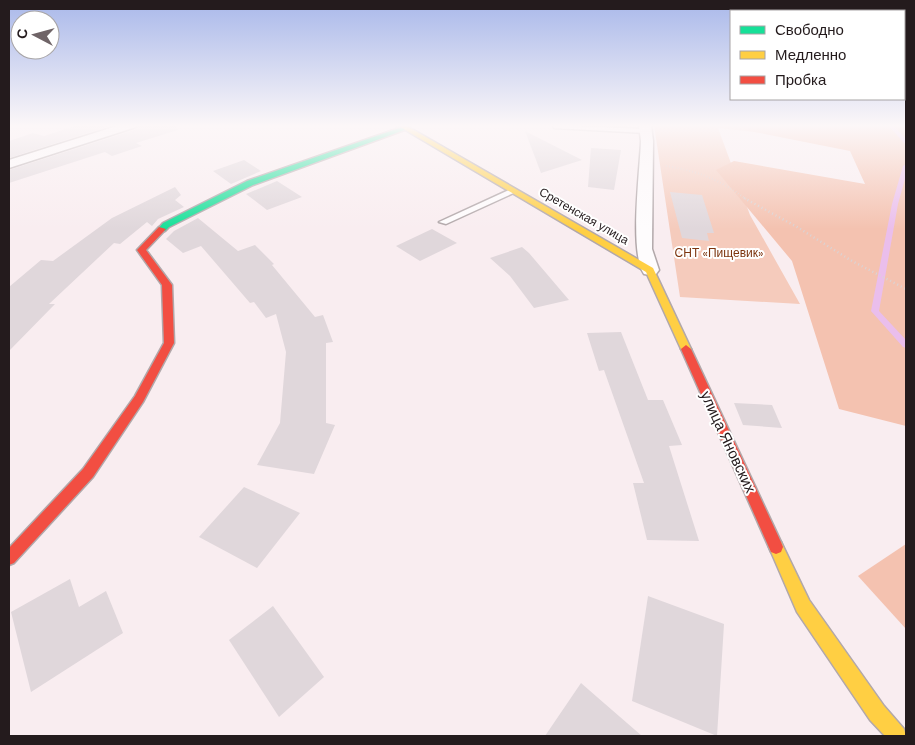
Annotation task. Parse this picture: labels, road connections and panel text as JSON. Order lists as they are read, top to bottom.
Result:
{
  "streets": {
    "street": ["Сретенская улица", "улица Яновских"]
  },
  "crossings": [
    ["Сретенская улица", "улица Яновских"]
  ],
  "parks": ["СНТ «Пищевик»"],
  "legend": ["Свободно", "Медленно", "Пробка"],
  "north": "left"
}
